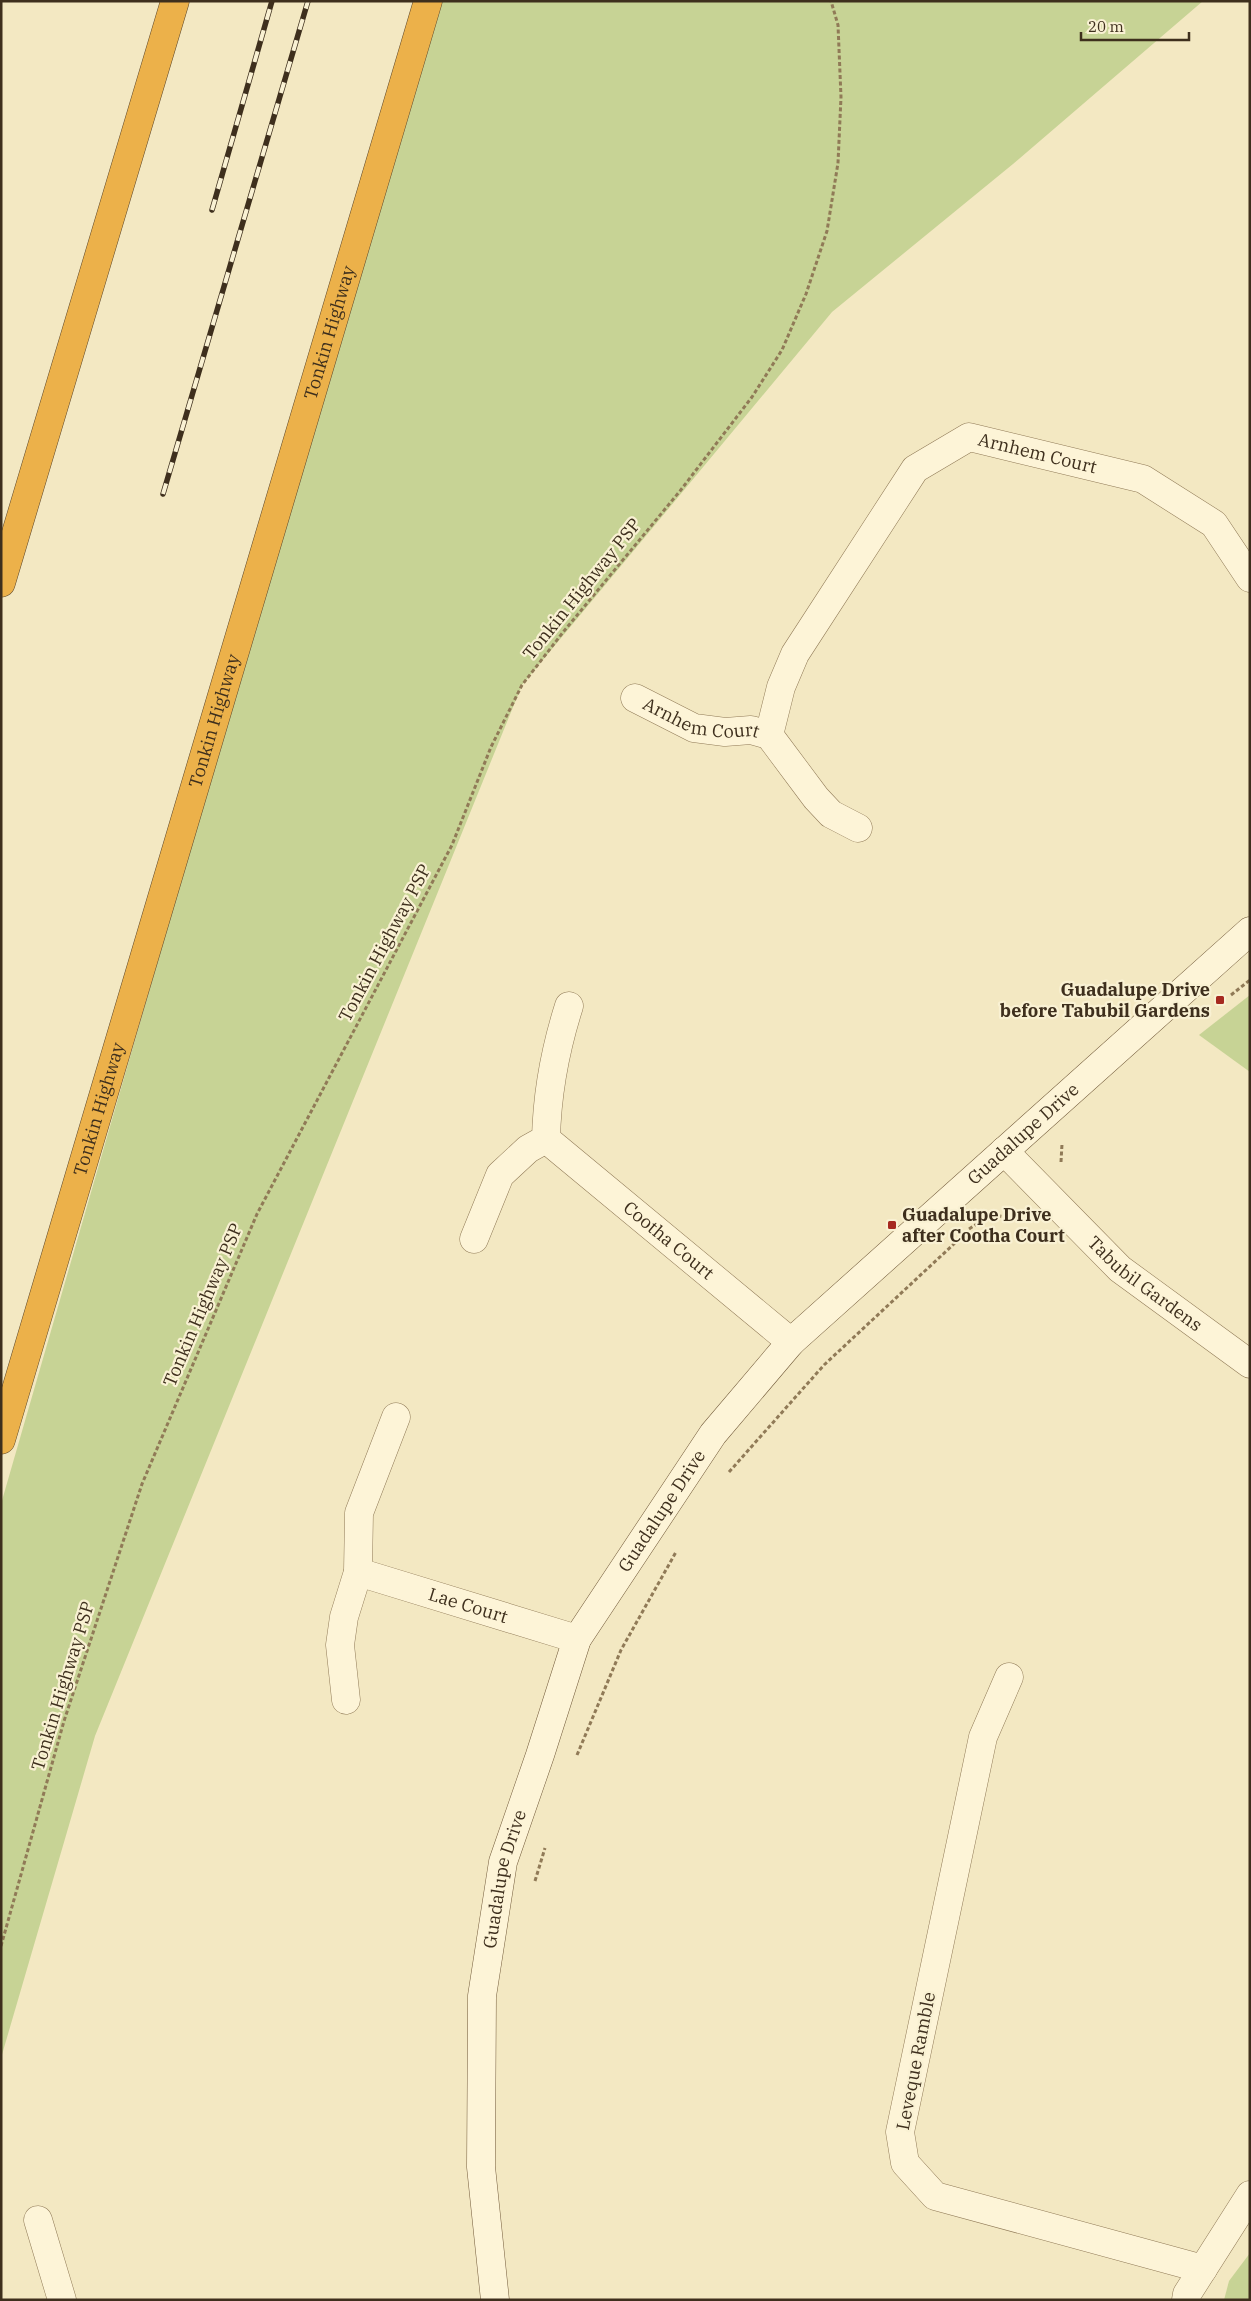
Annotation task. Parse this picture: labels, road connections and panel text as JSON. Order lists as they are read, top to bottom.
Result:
{
  "streets": {
    "highway": ["Tonkin Highway"],
    "street": [
      "Arnhem Court",
      "Guadalupe Drive",
      "Cootha Court",
      "Tabubil Gardens",
      "Lae Court",
      "Leveque Ramble"
    ],
    "path": ["Tonkin Highway PSP"]
  },
  "crossings": [
    ["Guadalupe Drive", "Cootha Court"],
    ["Guadalupe Drive", "Tabubil Gardens"],
    ["Guadalupe Drive", "Lae Court"]
  ],
  "places": {
    "transit": ["Guadalupe Drive before Tabubil Gardens", "Guadalupe Drive after Cootha Court"]
  },
  "scale_bar": "20 m"
}
